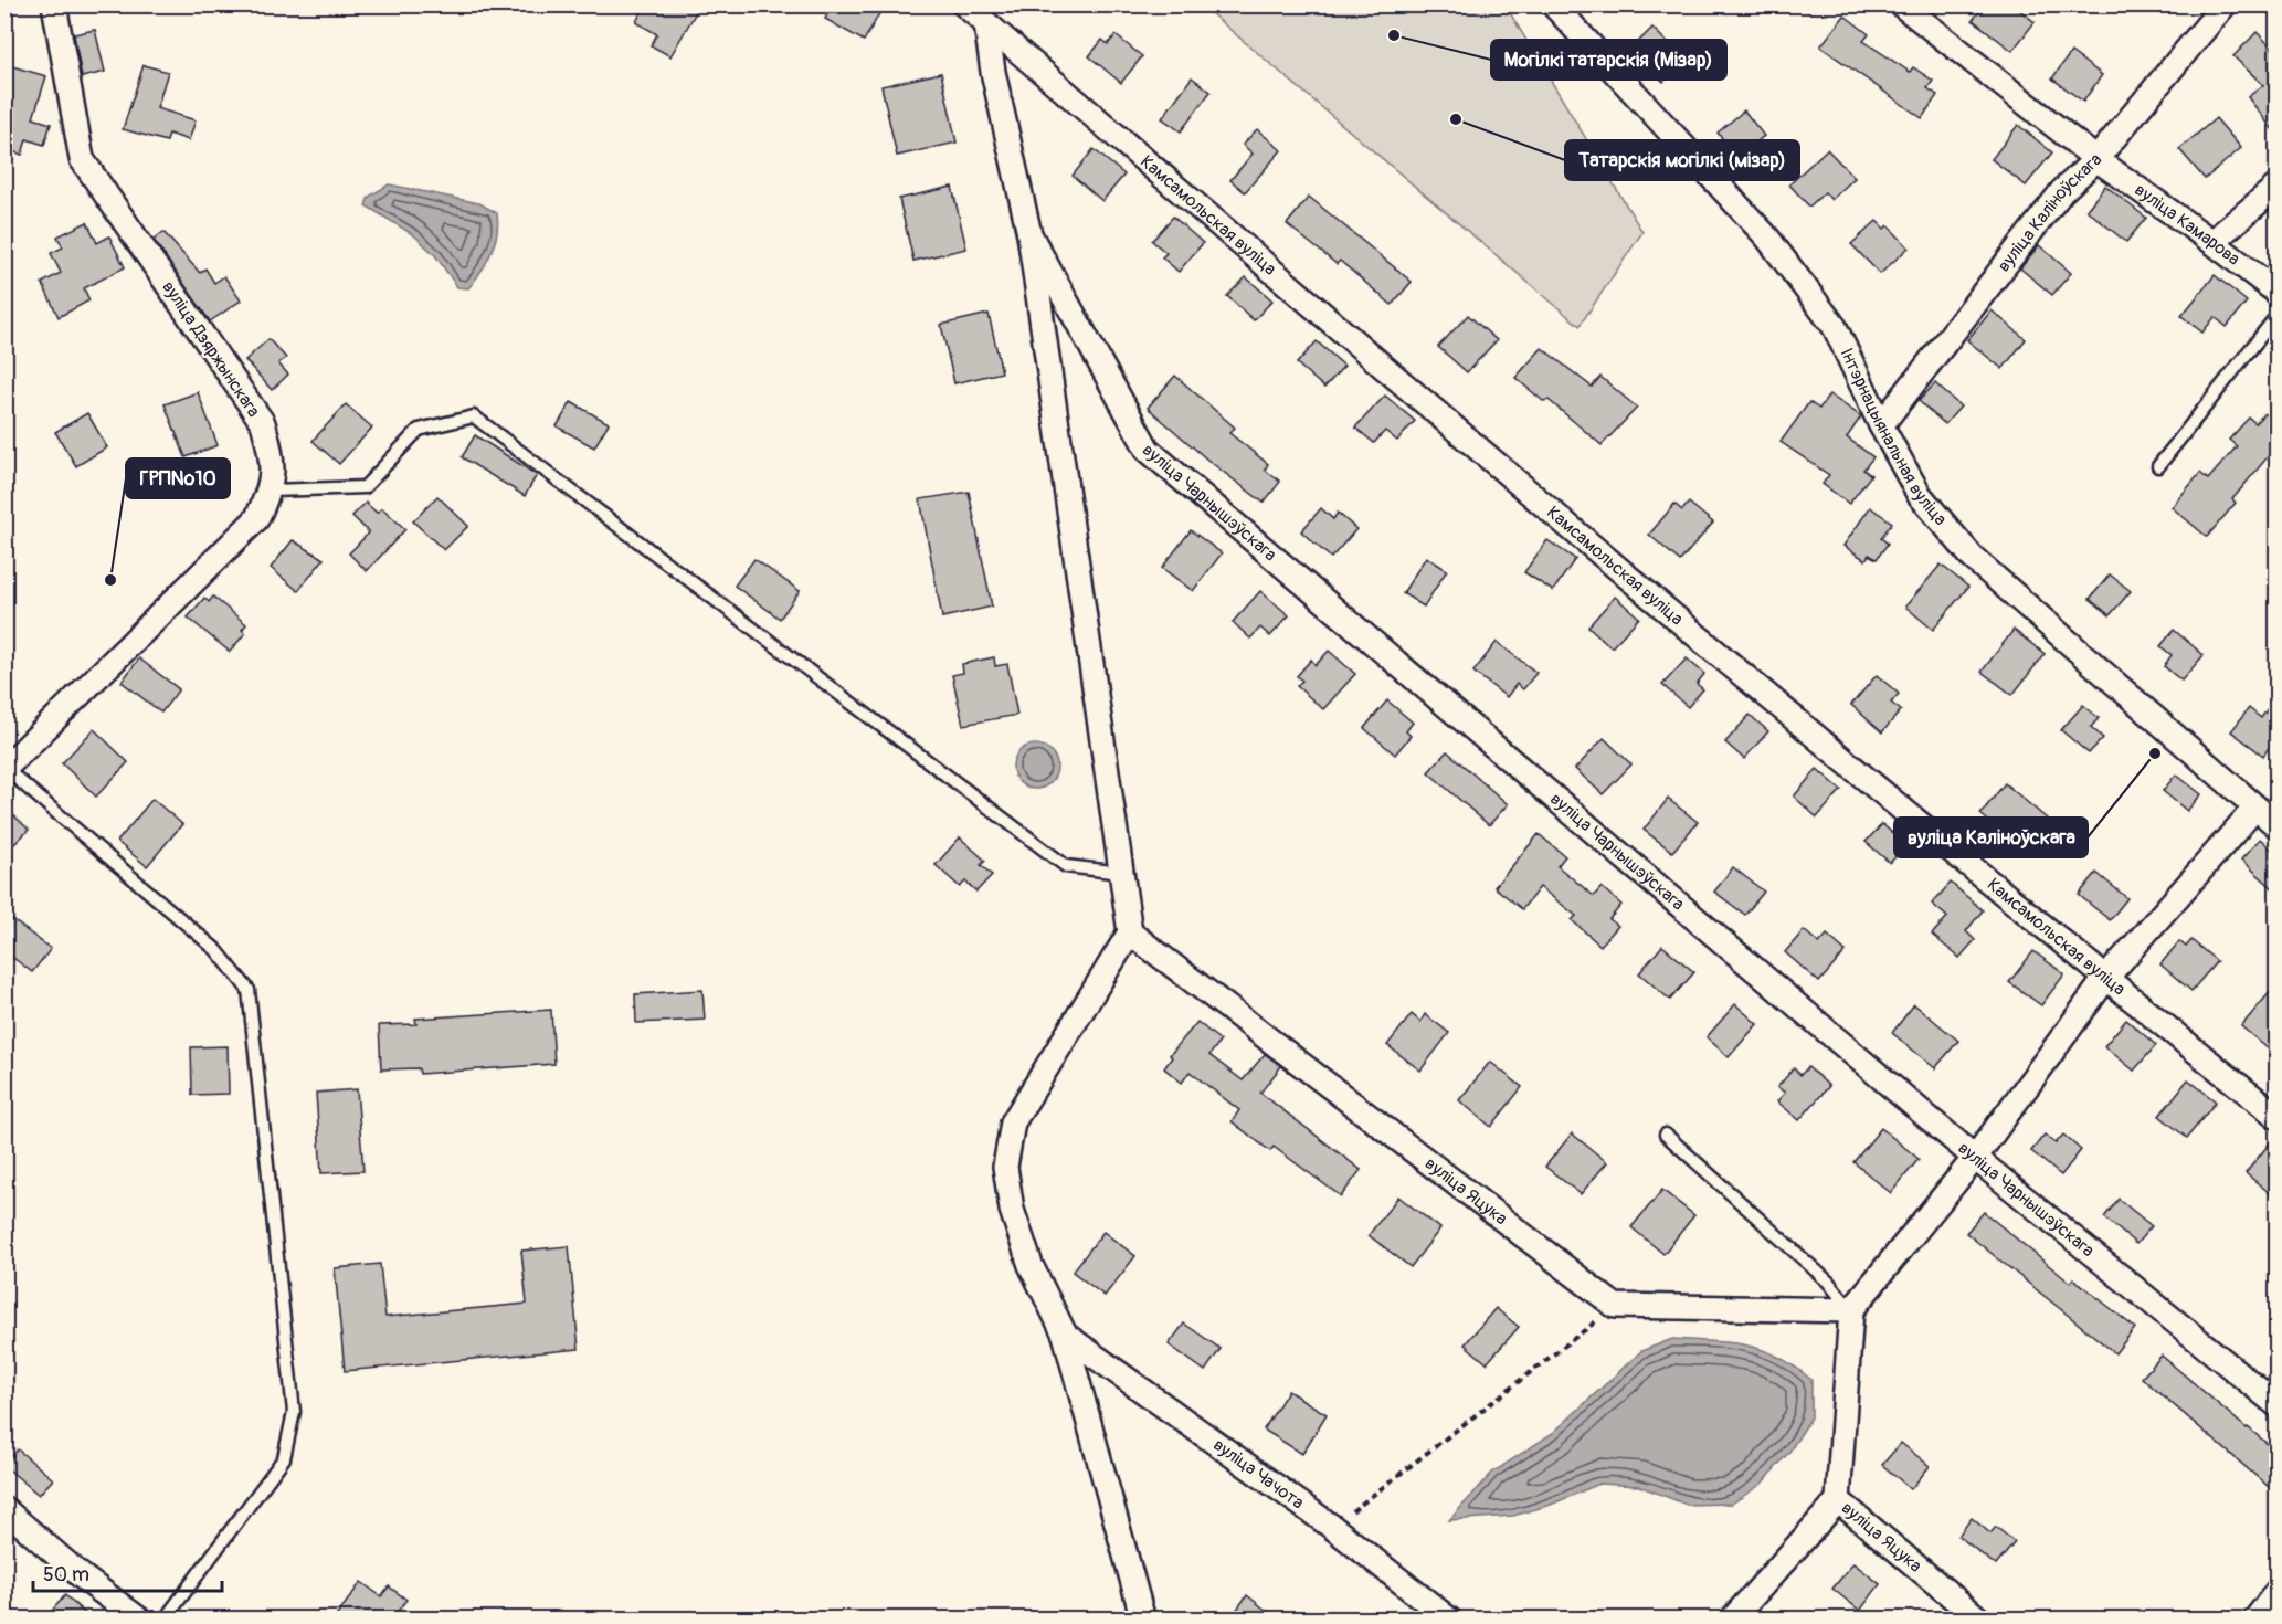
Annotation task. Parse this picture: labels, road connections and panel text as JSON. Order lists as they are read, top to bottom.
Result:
{
  "streets": {
    "street": [
      "вуліца Каліноўскага",
      "Камсамольская вуліца",
      "вуліца Камарова",
      "вуліца Дзяржынскага",
      "Інтэрнацыянальная вуліца",
      "вуліца Чарнышэўскага",
      "вуліца Яцука",
      "вуліца Чачота"
    ]
  },
  "crossings": [
    ["вуліца Каліноўскага", "вуліца Камарова"],
    ["вуліца Каліноўскага", "Інтэрнацыянальная вуліца"],
    ["Камсамольская вуліца", "вуліца Чарнышэўскага"],
    ["вуліца Чарнышэўскага", "вуліца Яцука"]
  ],
  "places": [
    "Могілкі татарскія (Мізар)",
    "Татарскія могілкі (мізар)",
    "ГРП№10",
    "вуліца Каліноўскага"
  ],
  "scale_bar": "50 m"
}
